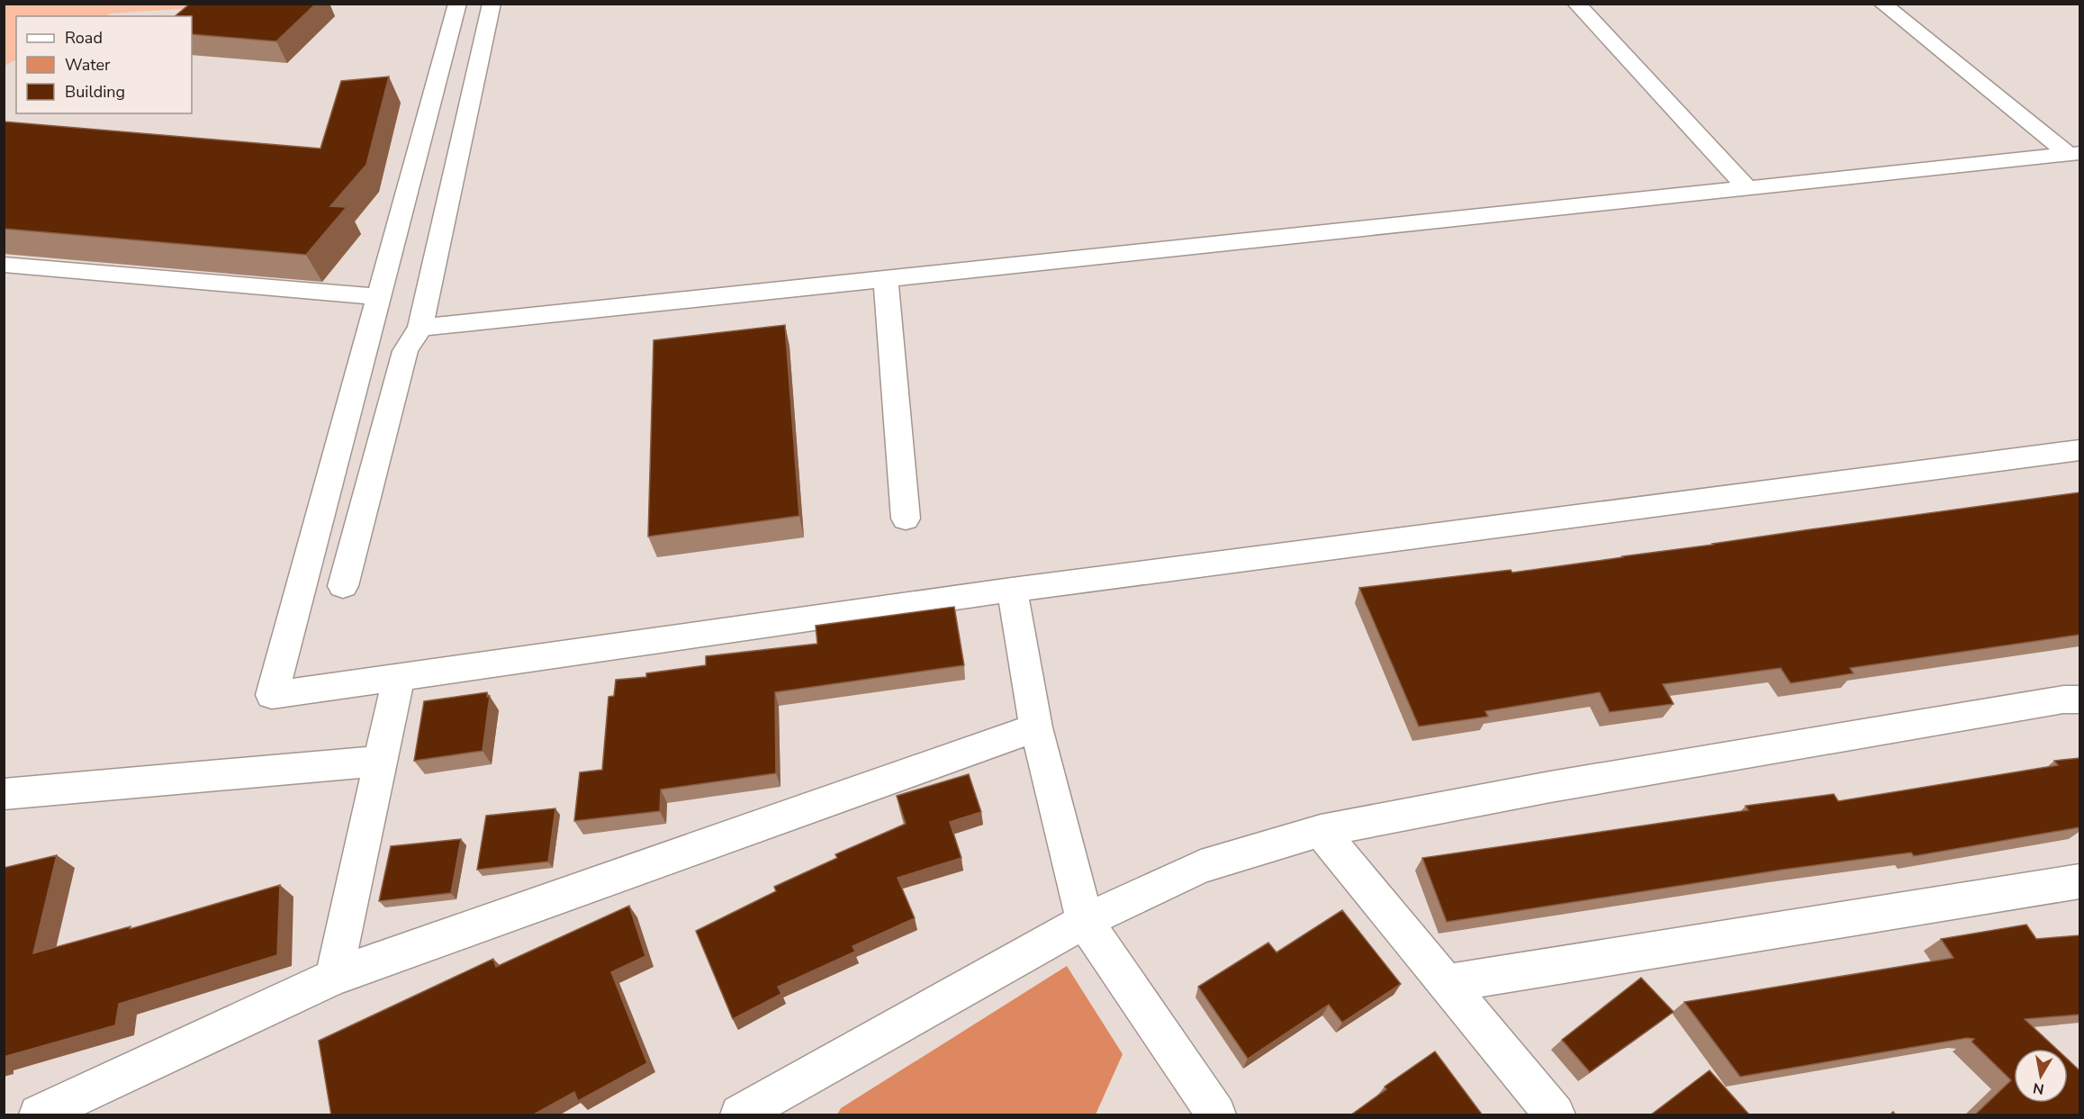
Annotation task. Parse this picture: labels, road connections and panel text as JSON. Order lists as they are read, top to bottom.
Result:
{
  "legend": ["Road", "Water", "Building"],
  "north": "bottom"
}
